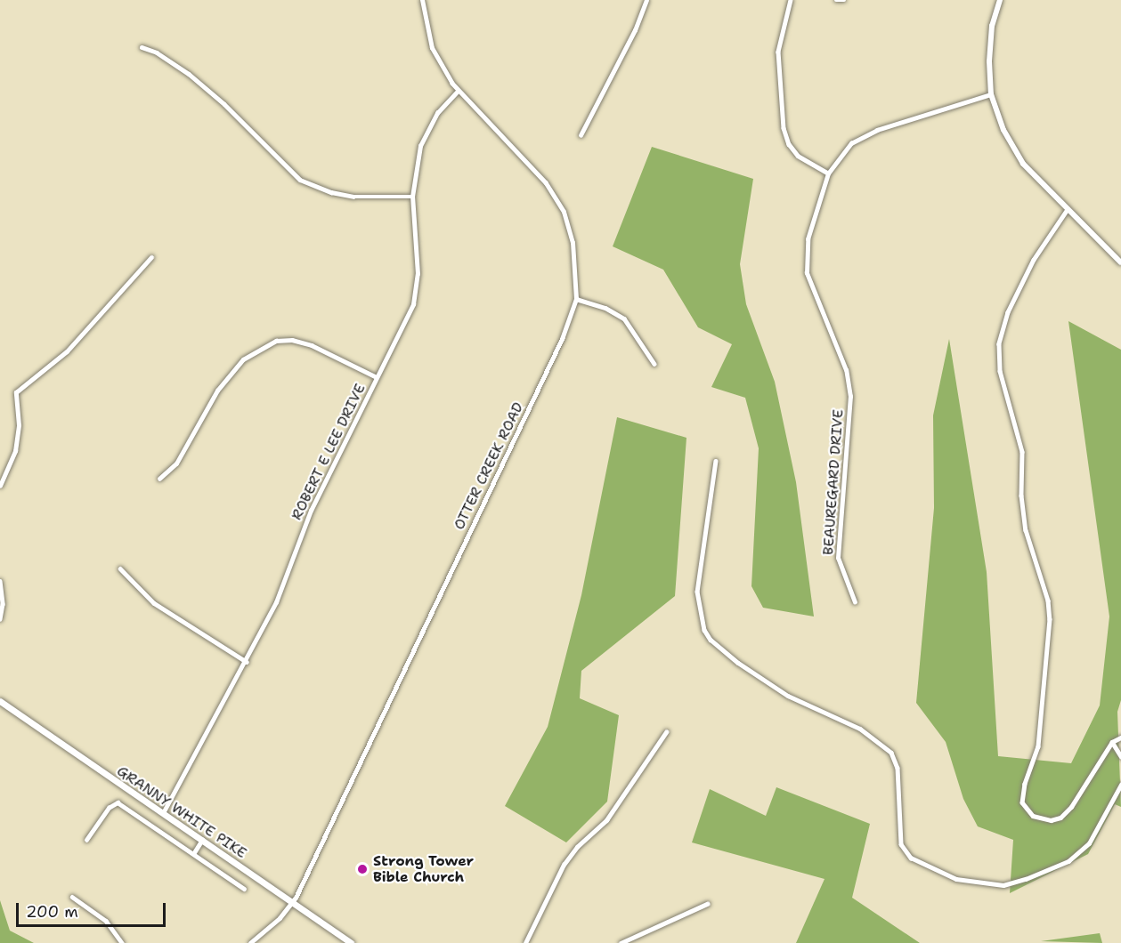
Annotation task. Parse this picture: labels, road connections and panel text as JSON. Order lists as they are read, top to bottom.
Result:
{
  "streets": {
    "main road": ["GRANNY WHITE PIKE"],
    "street": ["ROBERT E LEE DRIVE", "OTTER CREEK ROAD", "BEAUREGARD DRIVE"]
  },
  "crossings": [
    ["ROBERT E LEE DRIVE", "OTTER CREEK ROAD"],
    ["ROBERT E LEE DRIVE", "GRANNY WHITE PIKE"],
    ["OTTER CREEK ROAD", "GRANNY WHITE PIKE"]
  ],
  "places": ["Strong Tower Bible Church"],
  "scale_bar": "200 m"
}
